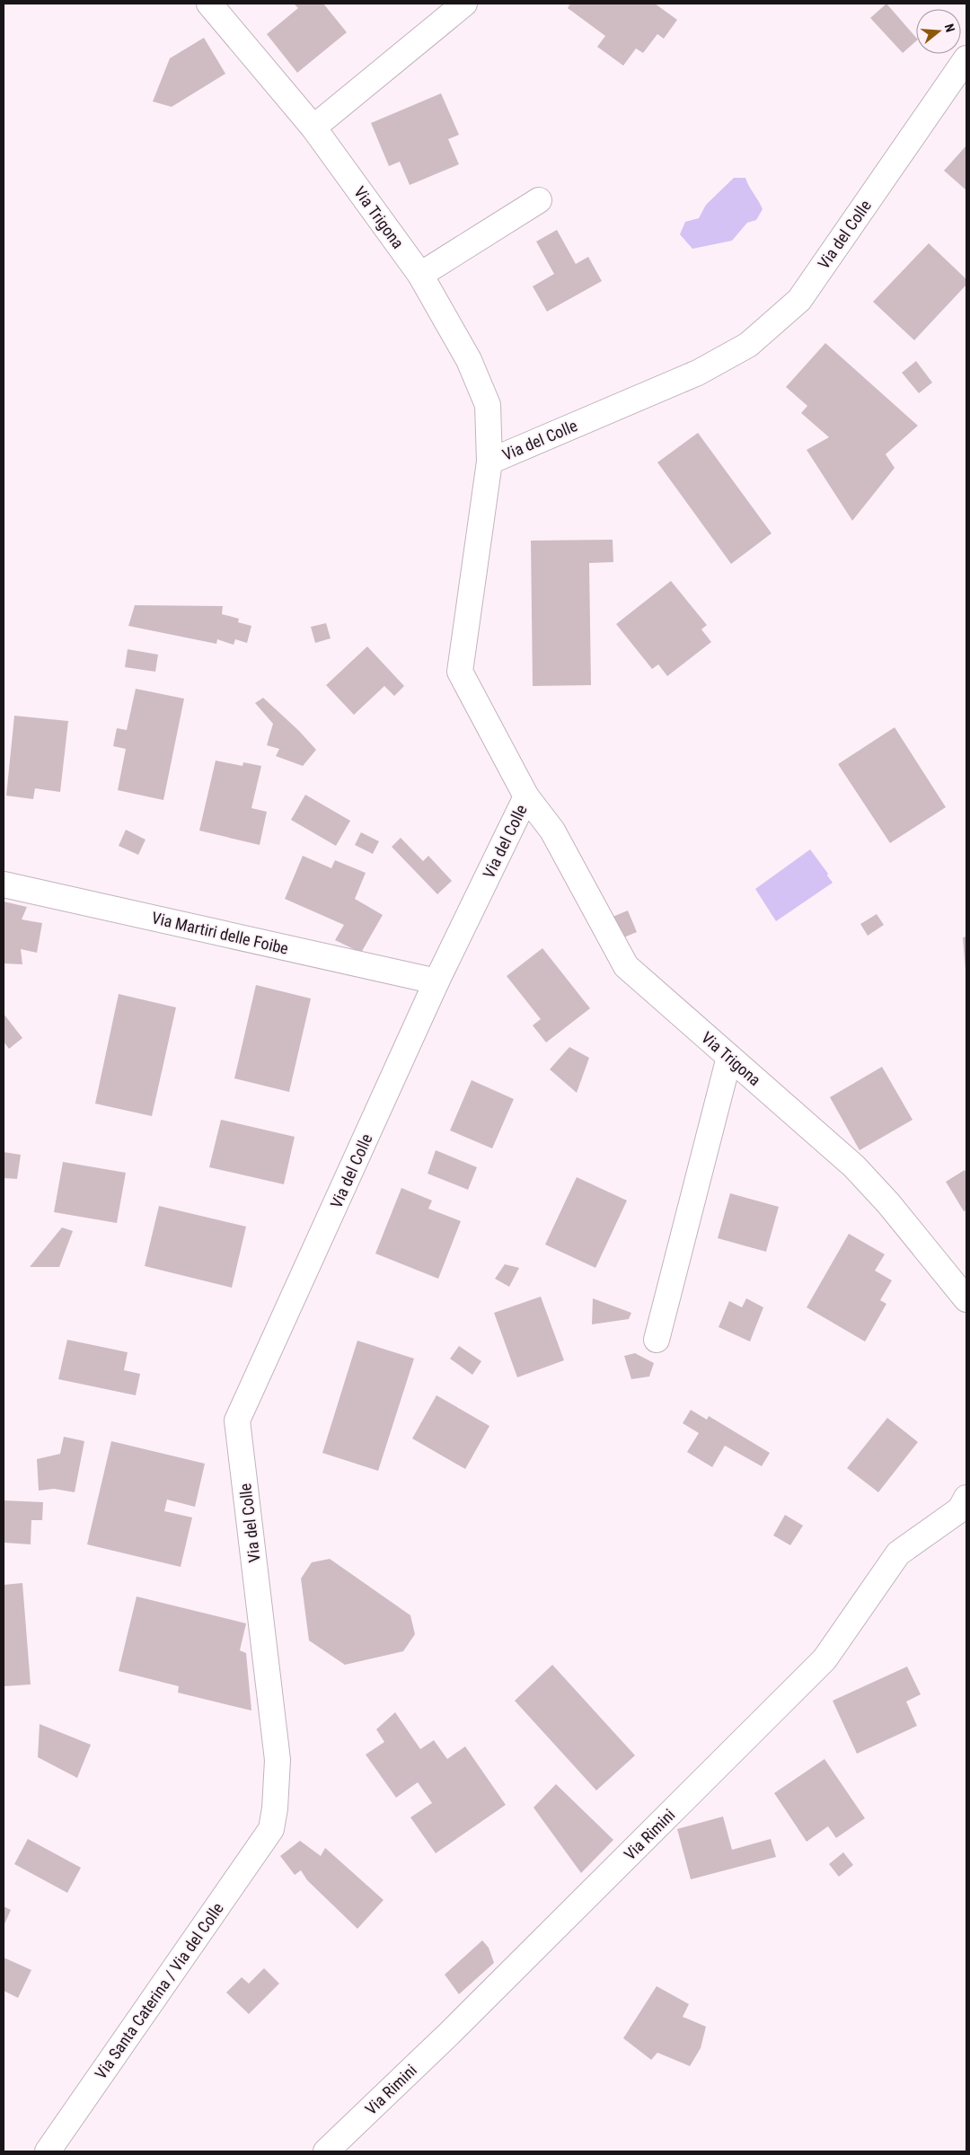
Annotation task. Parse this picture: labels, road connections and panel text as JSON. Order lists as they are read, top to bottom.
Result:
{
  "streets": {
    "street": [
      "Via Trigona",
      "Via del Colle",
      "Via Martiri delle Foibe",
      "Via Rimini",
      "Via Santa Caterina / Via del Colle"
    ]
  },
  "crossings": [
    ["Via Trigona", "Via del Colle"],
    ["Via del Colle", "Via Martiri delle Foibe"],
    ["Via del Colle", "Via Santa Caterina / Via del Colle"]
  ],
  "north": "right"
}
